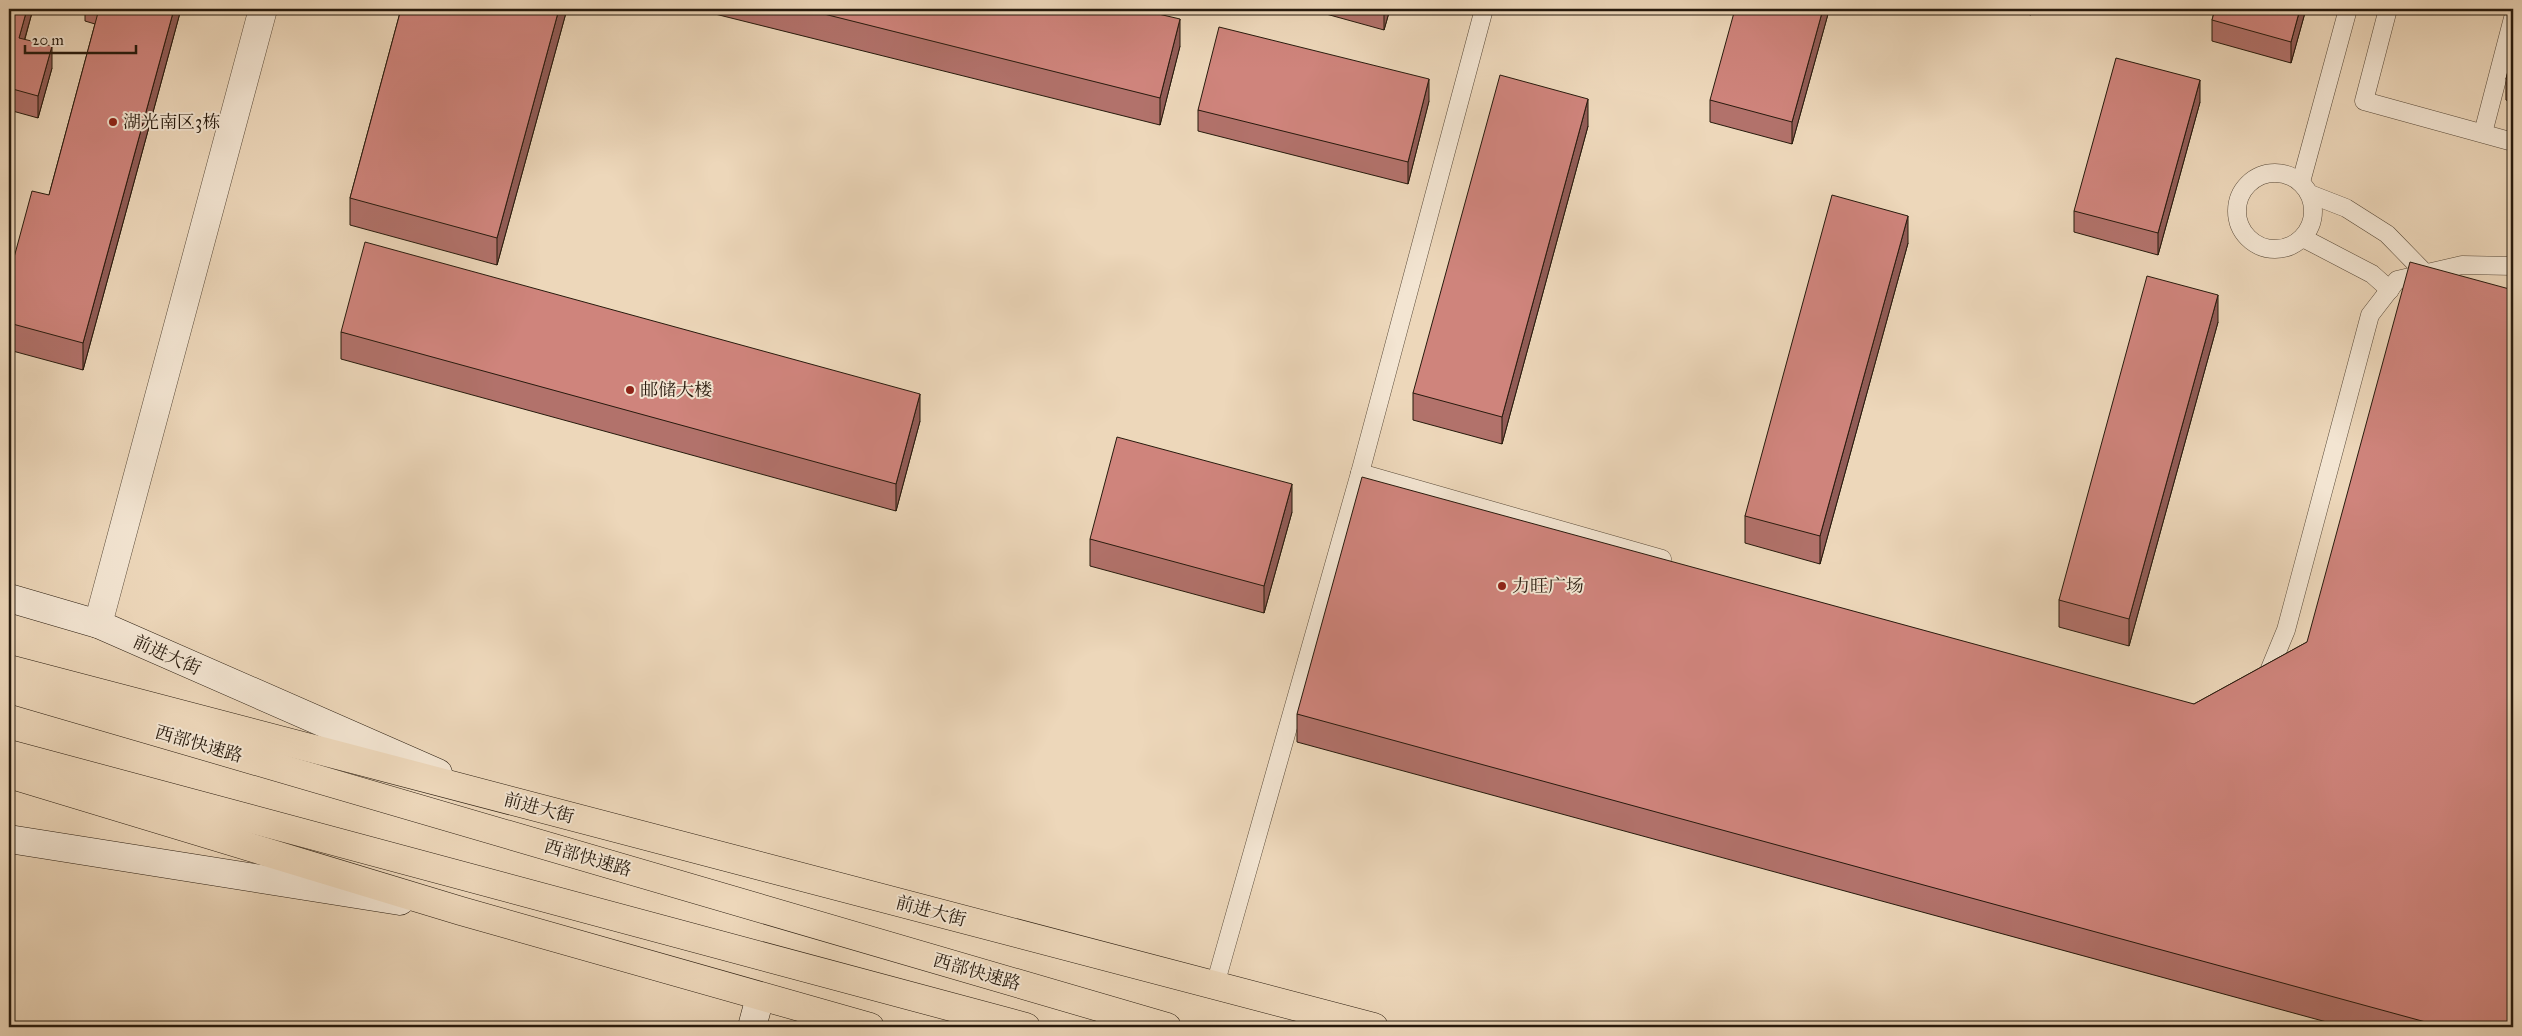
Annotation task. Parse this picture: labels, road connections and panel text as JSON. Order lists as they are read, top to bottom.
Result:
{
  "streets": {
    "main road": ["前进大街", "西部快速路"]
  },
  "places": ["湖光南区3栋", "邮储大楼", "力旺广场"],
  "scale_bar": "20 m"
}
